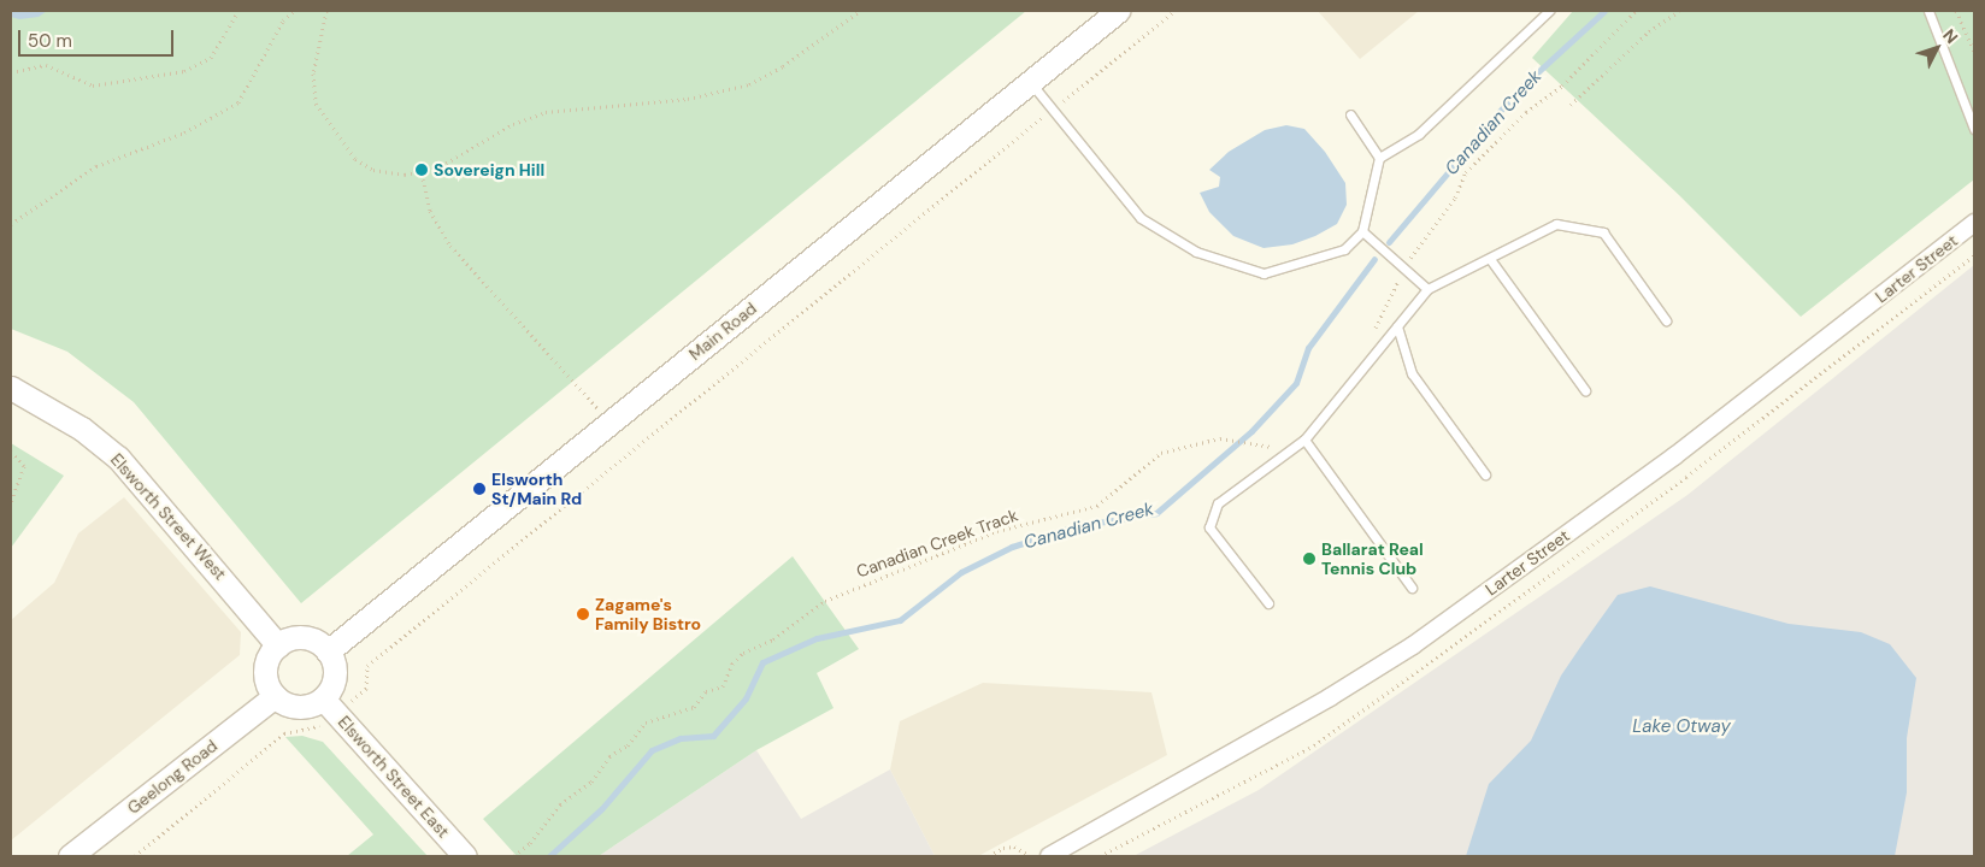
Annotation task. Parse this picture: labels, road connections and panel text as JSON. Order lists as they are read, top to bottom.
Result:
{
  "streets": {
    "main road": [
      "Main Road",
      "Elsworth Street West",
      "Geelong Road",
      "Elsworth Street East"
    ],
    "street": ["Larter Street"],
    "path": ["Canadian Creek Track"]
  },
  "crossings": [
    ["Main Road", "Elsworth Street West"],
    ["Main Road", "Geelong Road"],
    ["Main Road", "Elsworth Street East"],
    ["Elsworth Street West", "Geelong Road"],
    ["Elsworth Street West", "Elsworth Street East"],
    ["Geelong Road", "Elsworth Street East"]
  ],
  "water": ["Canadian Creek", "Lake Otway"],
  "places": [
    "Sovereign Hill",
    "Elsworth St/Main Rd",
    "Ballarat Real Tennis Club",
    "Zagame's Family Bistro"
  ],
  "scale_bar": "50 m",
  "north": "top right"
}
